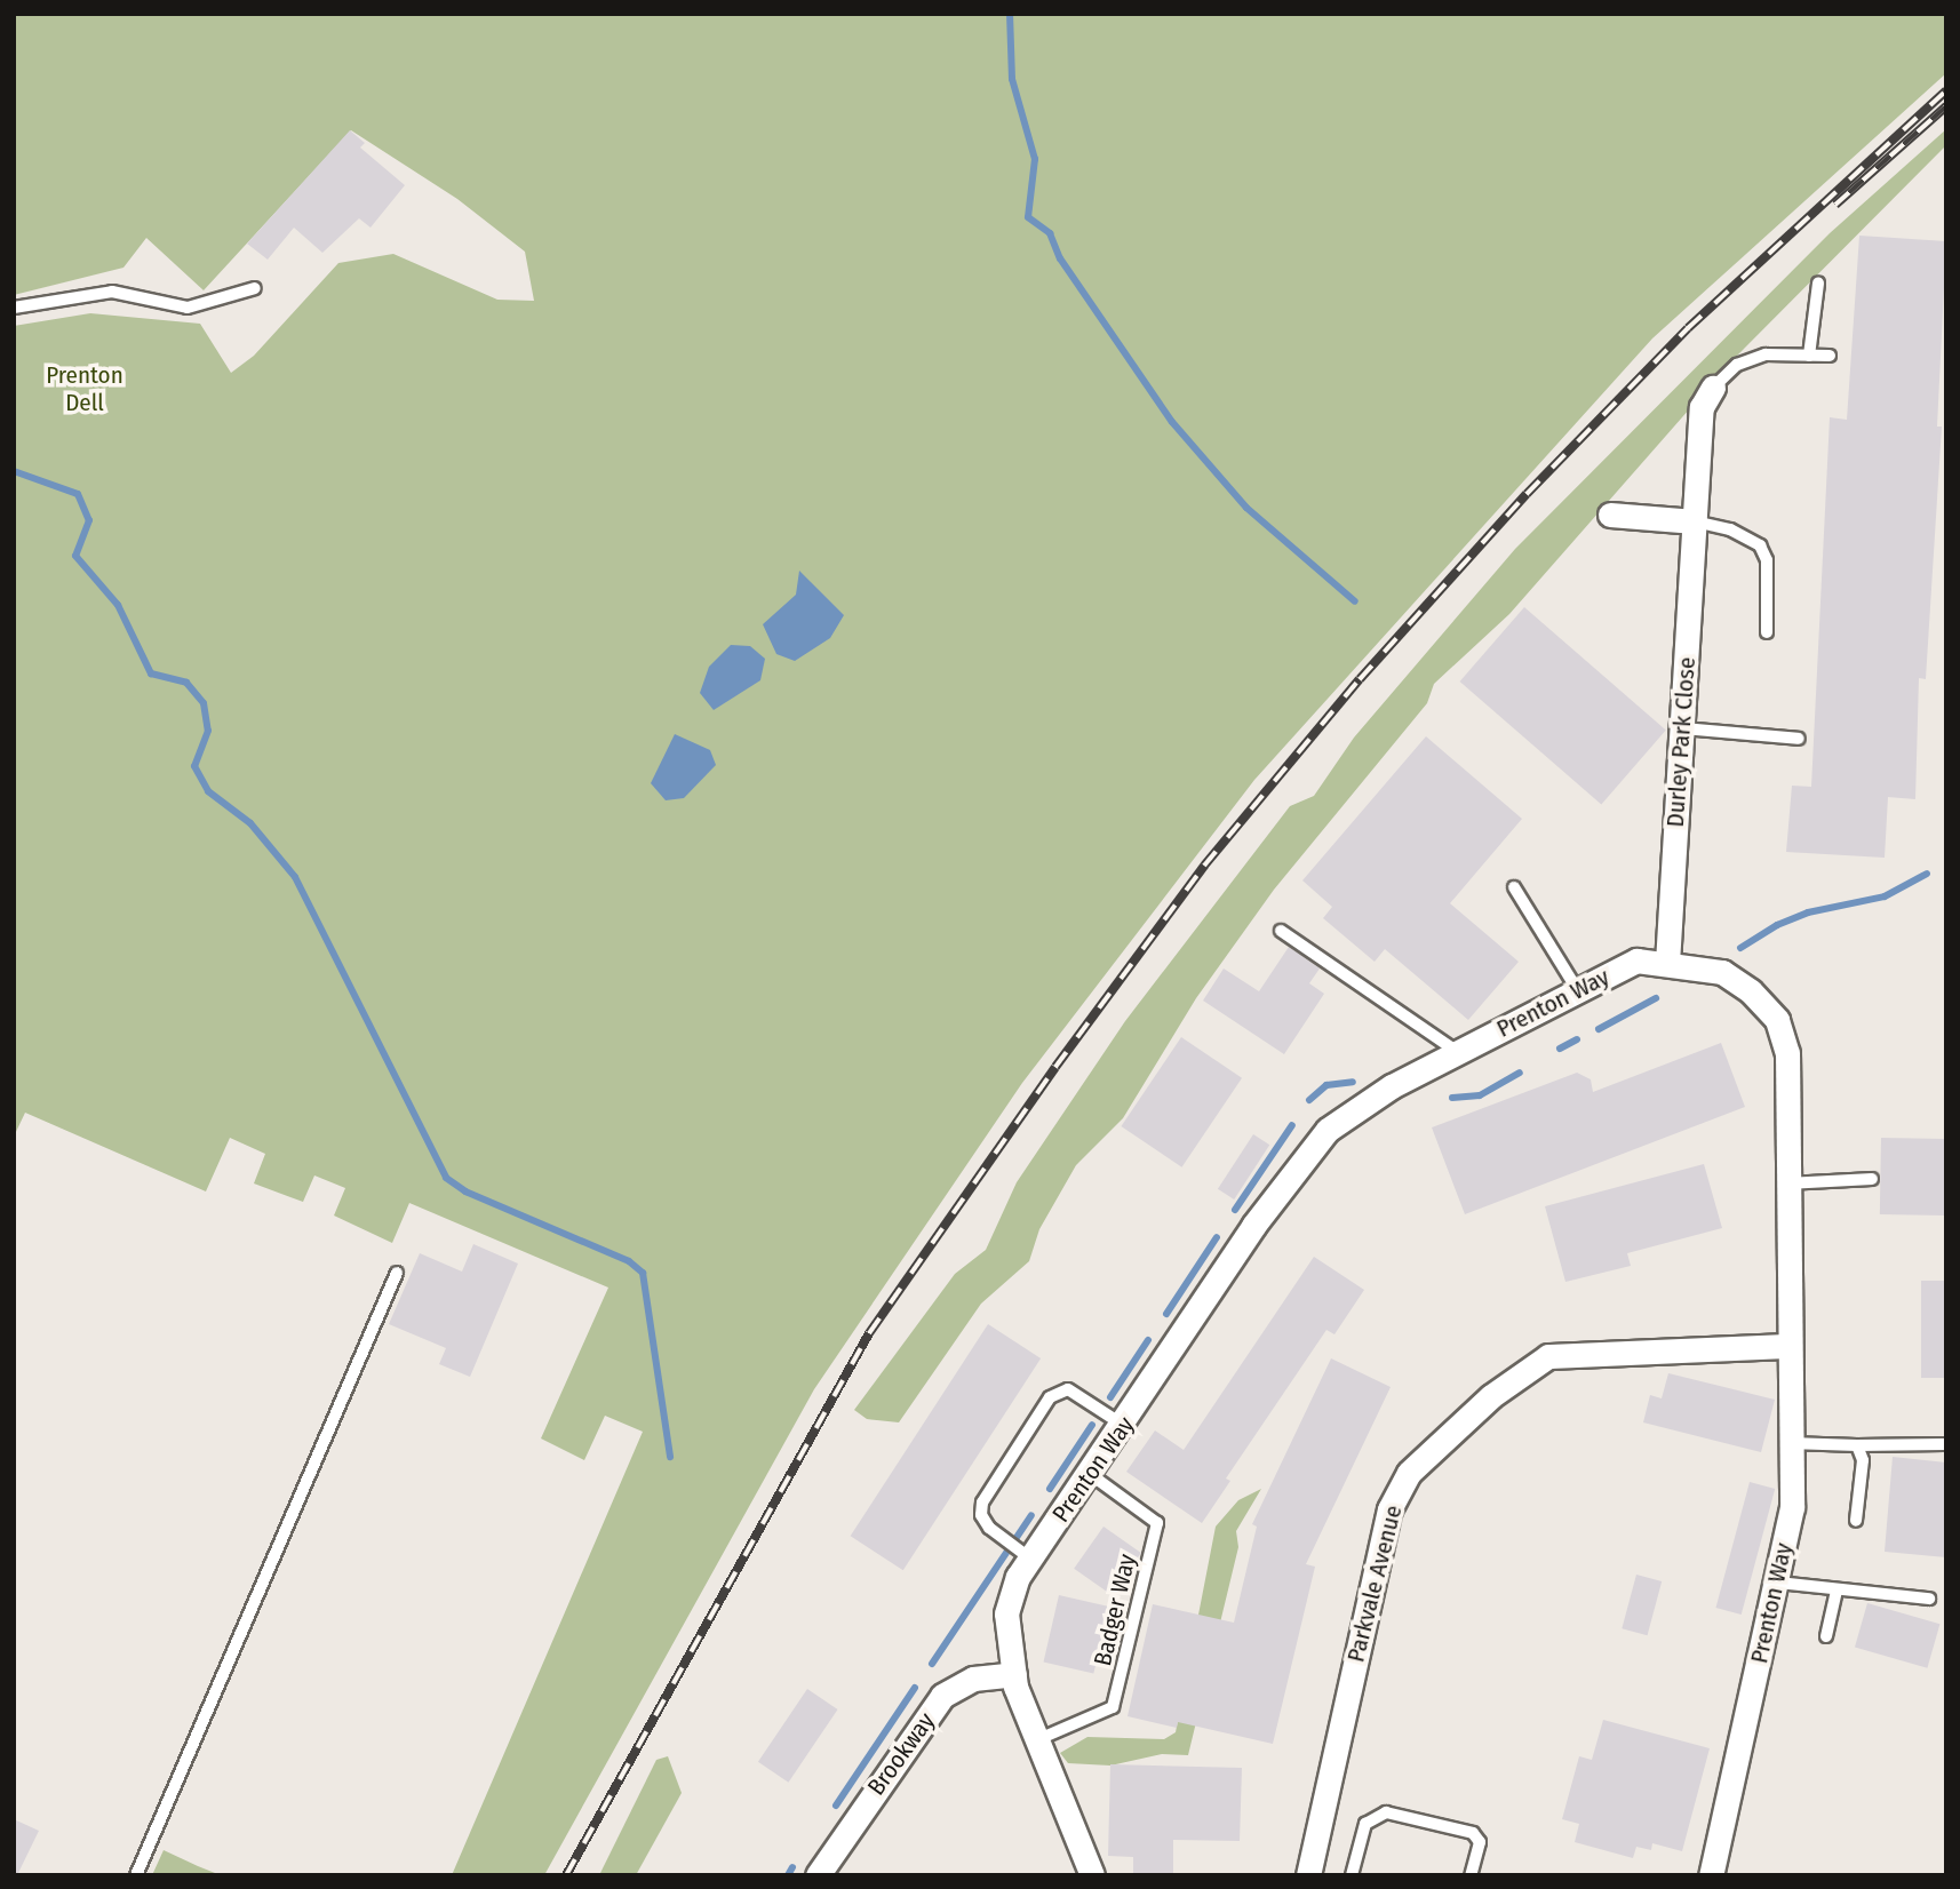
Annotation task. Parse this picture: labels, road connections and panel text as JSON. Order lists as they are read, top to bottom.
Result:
{
  "streets": {
    "street": [
      "Durley Park Close",
      "Prenton Way",
      "Parkvale Avenue",
      "Brookway"
    ],
    "lane": ["Badger Way"]
  },
  "crossings": [
    ["Durley Park Close", "Prenton Way"],
    ["Prenton Way", "Parkvale Avenue"],
    ["Prenton Way", "Badger Way"],
    ["Prenton Way", "Brookway"]
  ],
  "parks": ["Prenton Dell"]
}
